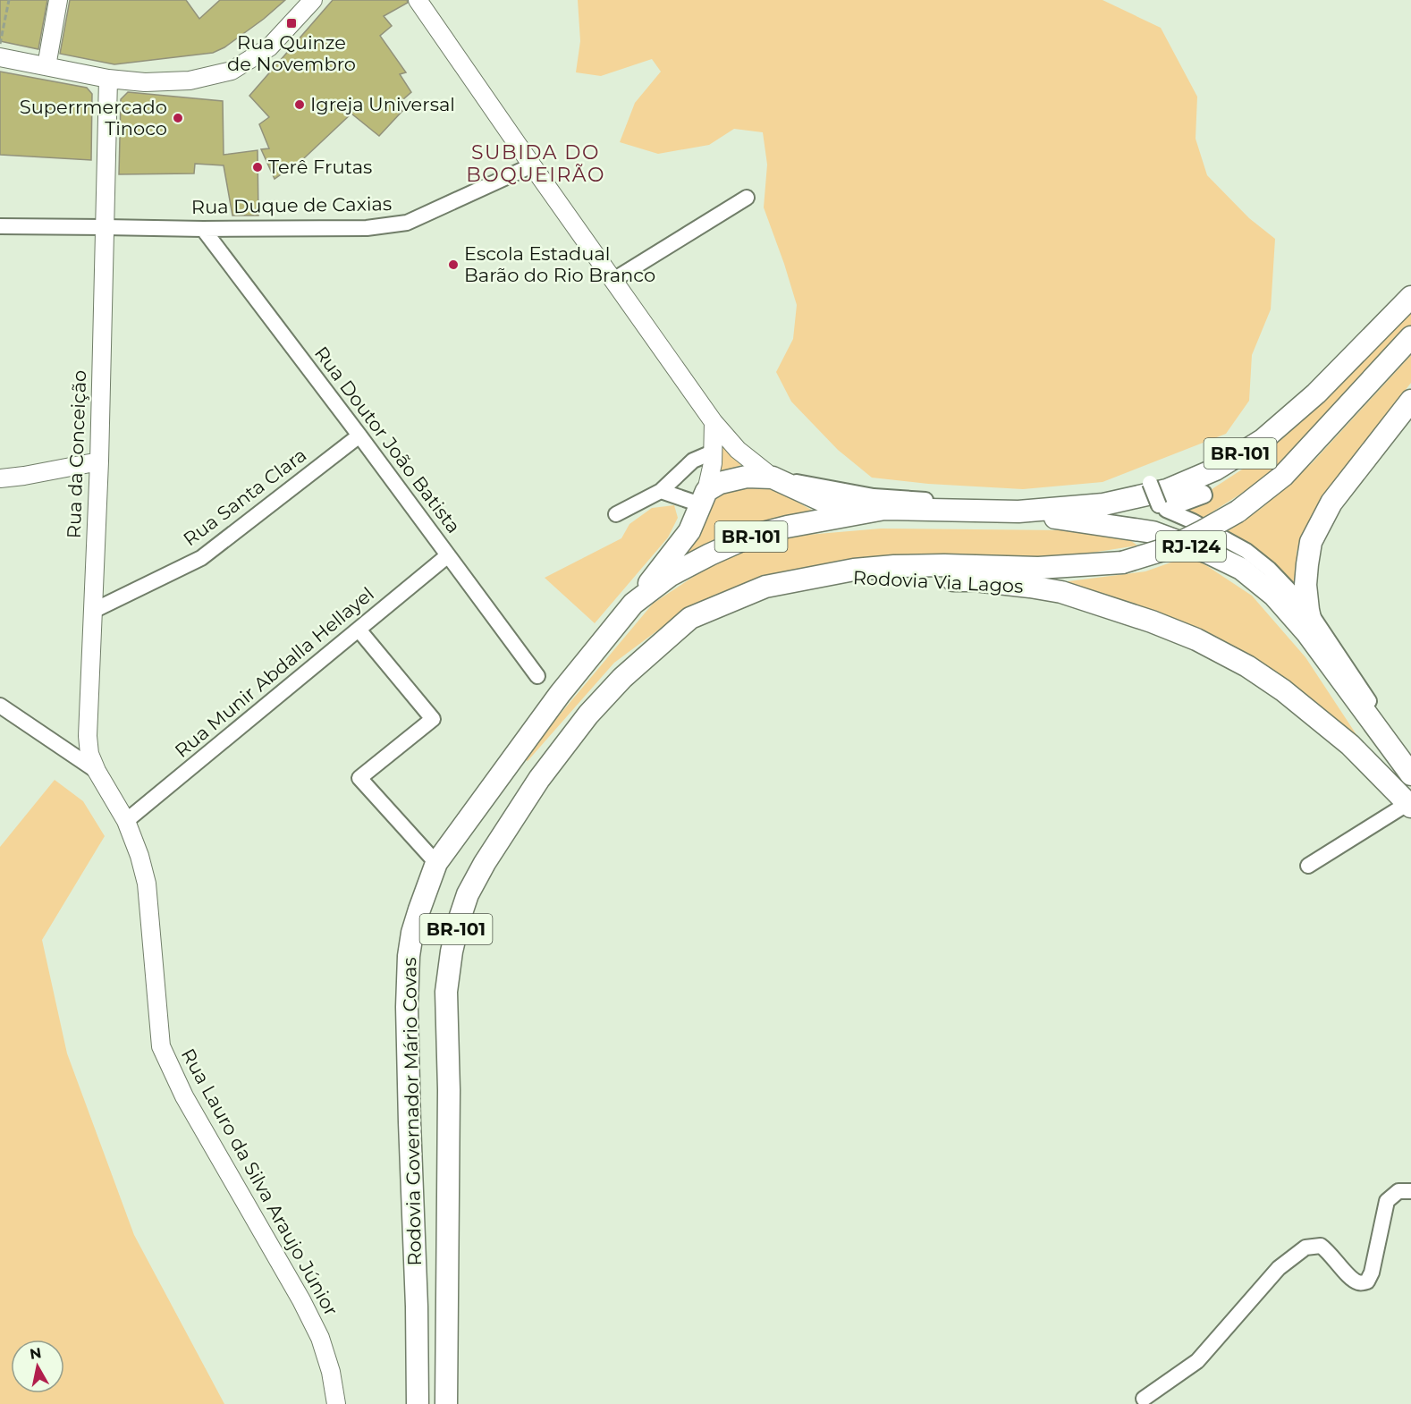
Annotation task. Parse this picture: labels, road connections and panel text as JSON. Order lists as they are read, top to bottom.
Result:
{
  "streets": {
    "highway": [
      "BR-101",
      "RJ-124",
      "Rodovia Via Lagos",
      "Rodovia Governador Mário Covas"
    ],
    "main road": ["Rua da Conceição", "Rua Lauro da Silva Araujo Júnior"],
    "street": [
      "Rua Duque de Caxias",
      "Rua Doutor João Batista",
      "Rua Santa Clara",
      "Rua Munir Abdalla Hellayel"
    ]
  },
  "crossings": [
    ["Rua Duque de Caxias", "Rua Doutor João Batista"],
    ["Rua Duque de Caxias", "Rua da Conceição"],
    ["Rua Doutor João Batista", "Rua Santa Clara"],
    ["Rua Doutor João Batista", "Rua Munir Abdalla Hellayel"],
    ["Rua da Conceição", "Rua Santa Clara"],
    ["Rua da Conceição", "Rua Munir Abdalla Hellayel"],
    ["Rua da Conceição", "Rua Lauro da Silva Araujo Júnior"],
    ["RJ-124", "Rodovia Governador Mário Covas"],
    ["Rodovia Via Lagos", "Rodovia Governador Mário Covas"],
    ["Rua Munir Abdalla Hellayel", "Rua Lauro da Silva Araujo Júnior"]
  ],
  "districts": ["SUBIDA DO BOQUEIRÃO"],
  "places": {
    "transit": ["Rua Quinze de Novembro"],
    "other": [
      "Igreja Universal",
      "Superrmercado Tinoco",
      "Terê Frutas",
      "Escola Estadual Barão do Rio Branco"
    ]
  },
  "north": "top"
}
